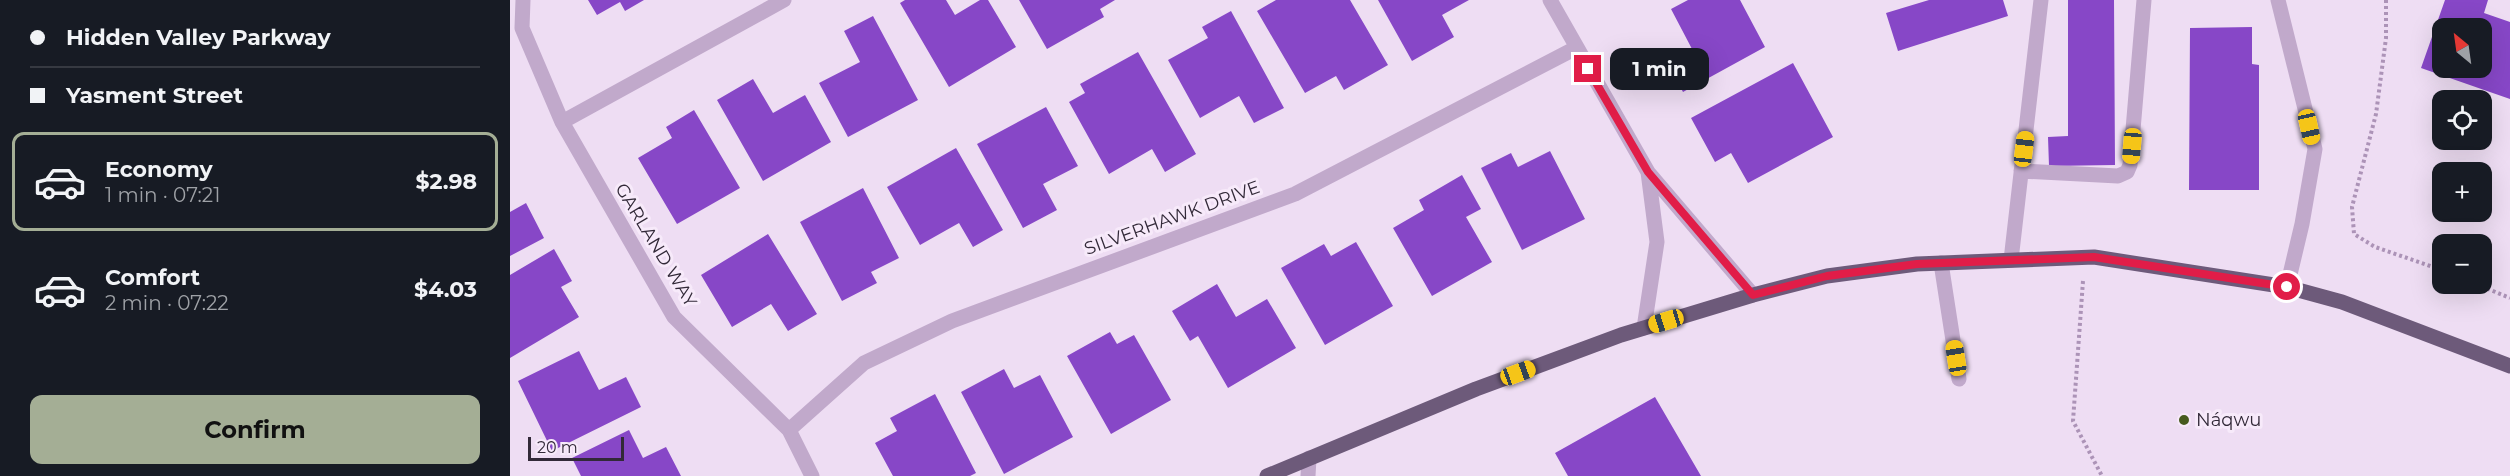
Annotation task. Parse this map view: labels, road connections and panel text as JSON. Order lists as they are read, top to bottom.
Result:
{
  "streets": {
    "street": ["SILVERHAWK DRIVE", "GARLAND WAY"]
  },
  "crossings": [
    ["SILVERHAWK DRIVE", "GARLAND WAY"]
  ],
  "places": ["Náqwu"],
  "scale_bar": "20 m",
  "north": "top left",
  "page": {
    "banner": ["Hidden Valley Parkway", "Yasment Street"],
    "map_buttons": ["+", "−"],
    "bubble": "1 min",
    "list": [
      {
        "name": "Economy",
        "note": "1 min · 07:21",
        "value": "$2.98"
      },
      {
        "name": "Comfort",
        "note": "2 min · 07:22",
        "value": "$4.03"
      }
    ],
    "buttons": "Confirm",
    "scale": "20 m"
  }
}
